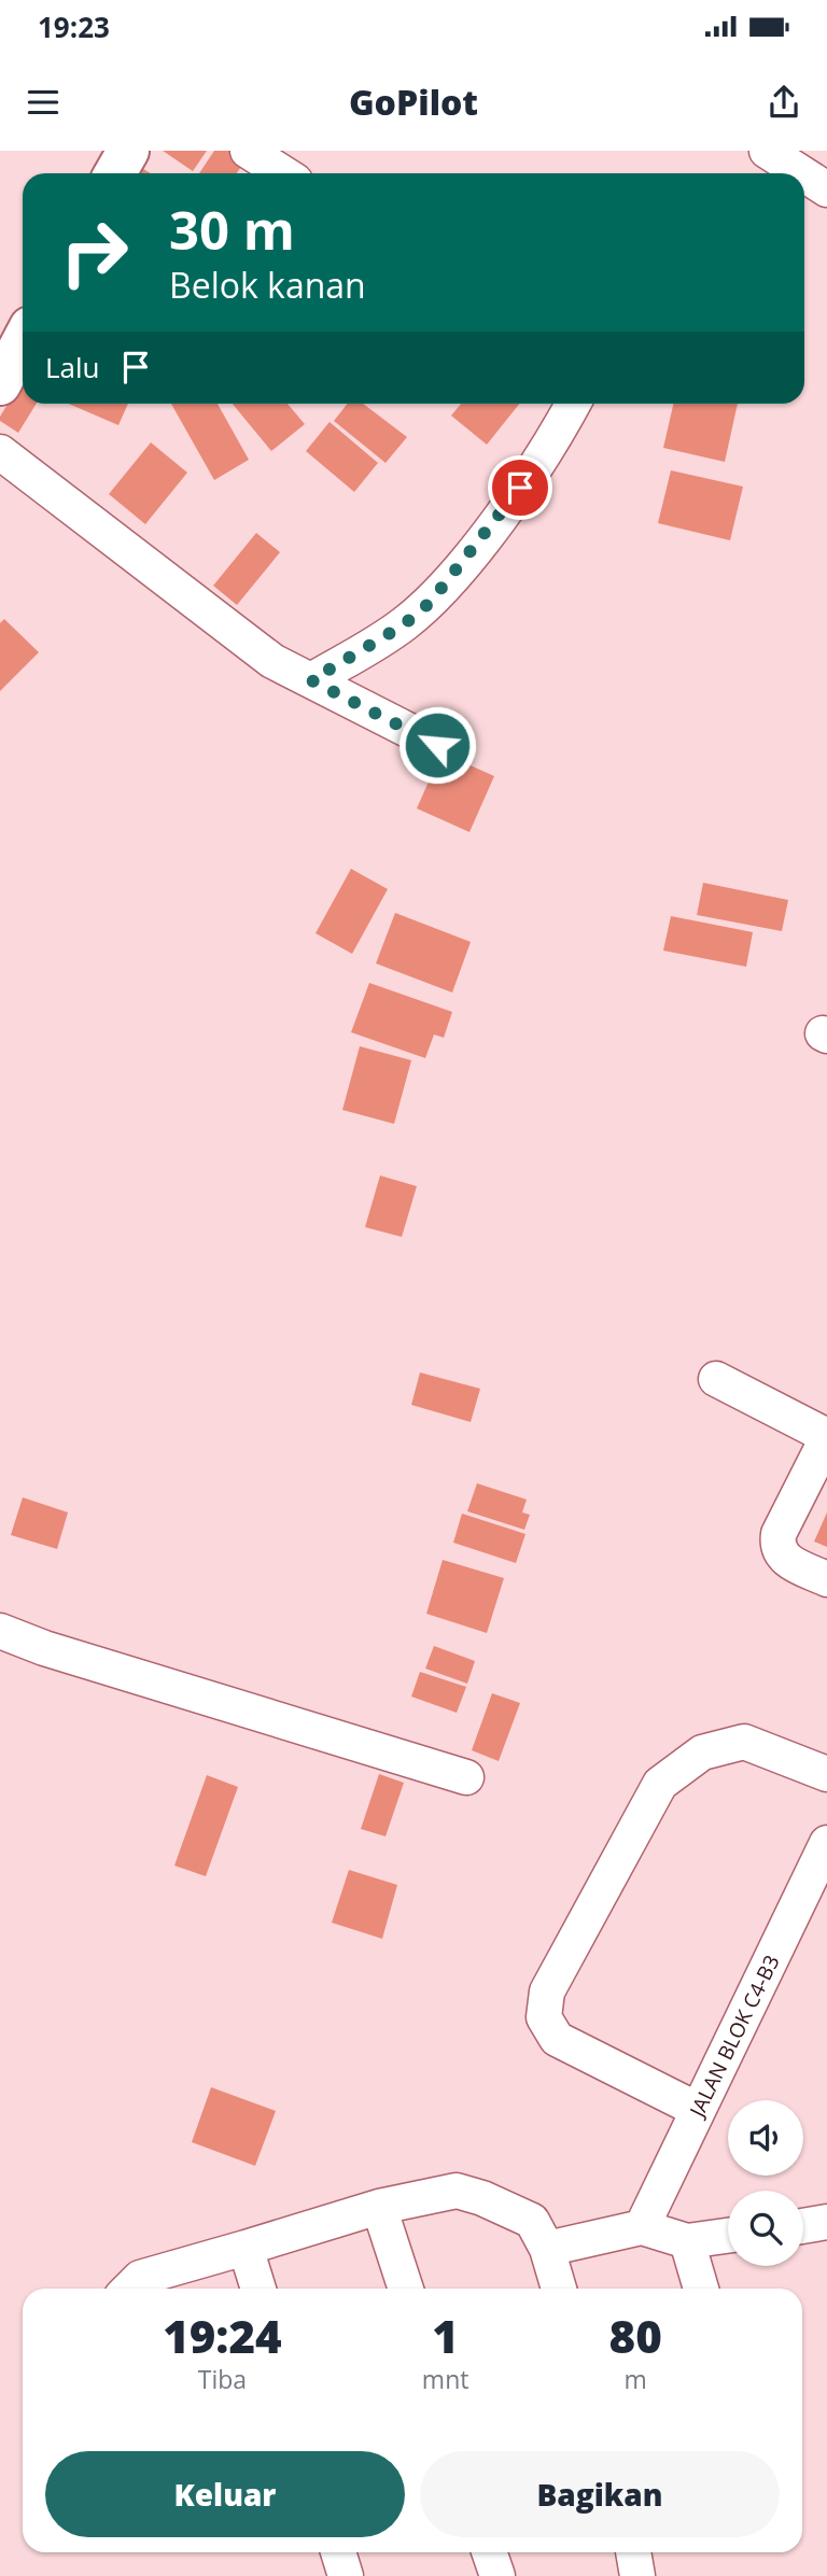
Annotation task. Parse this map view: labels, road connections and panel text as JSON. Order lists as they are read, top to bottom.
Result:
{
  "streets": {
    "street": ["JALAN BLOK C4-B3"]
  },
  "page": {
    "status": "19:23",
    "header": "GoPilot",
    "turn": ["30 m", "Belok kanan"],
    "then": "Lalu",
    "eta": [
      "19:24",
      "Tiba",
      "1",
      "mnt",
      "80",
      "m"
    ],
    "buttons": ["Keluar", "Bagikan"]
  }
}
